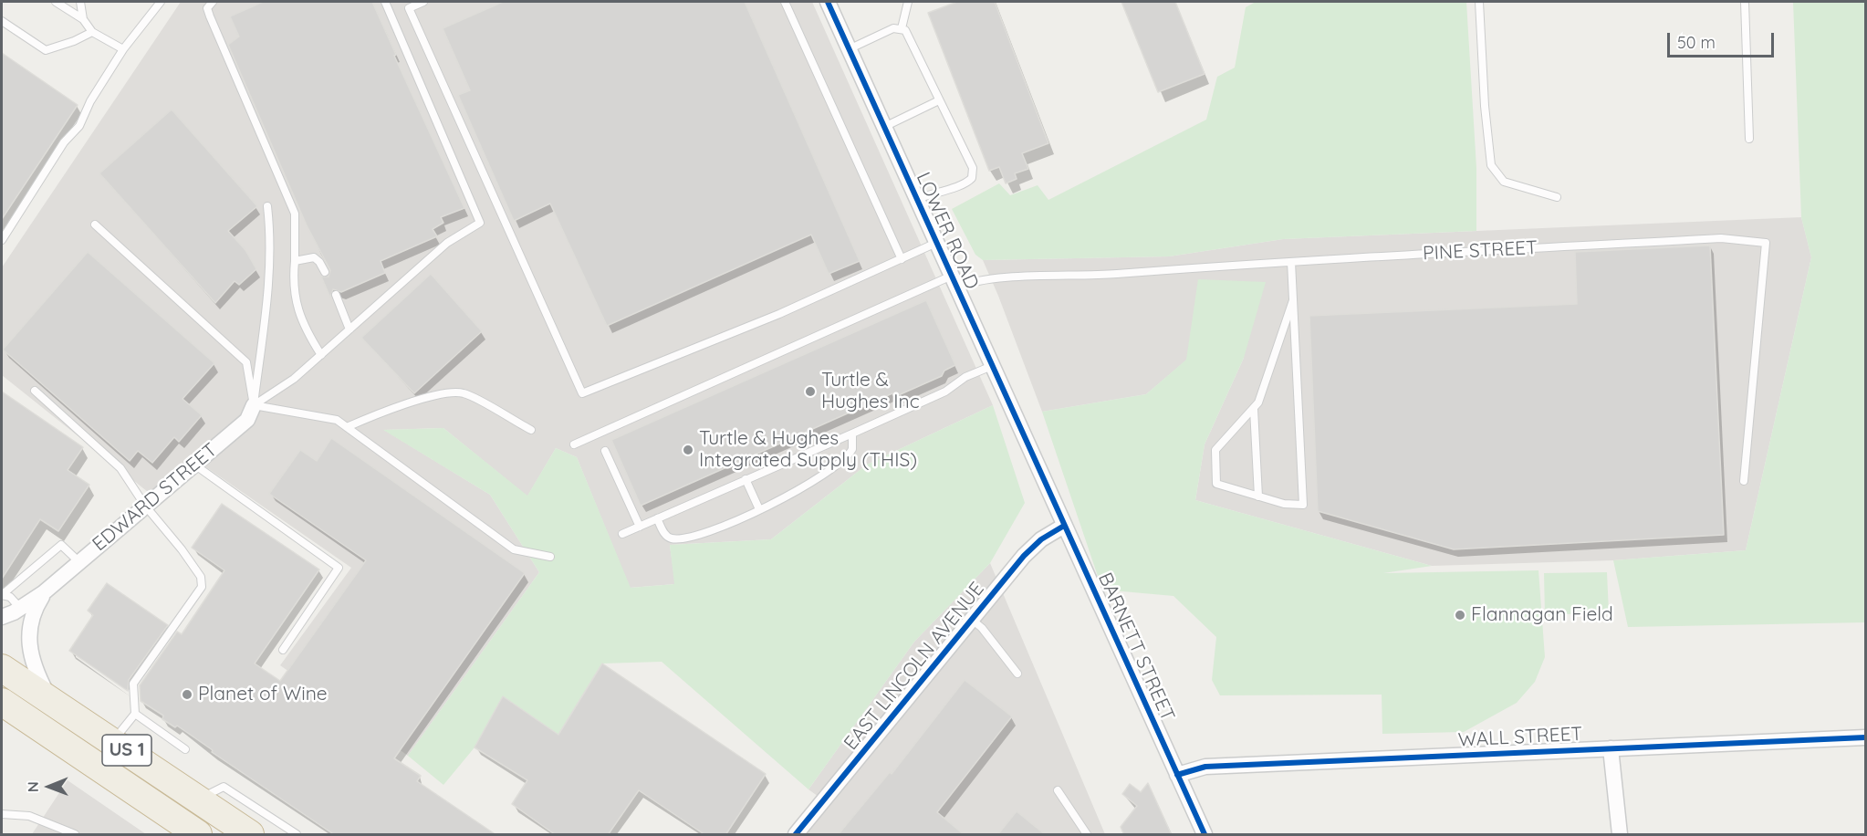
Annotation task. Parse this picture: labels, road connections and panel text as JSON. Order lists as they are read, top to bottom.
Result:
{
  "streets": {
    "highway": ["US 1"],
    "street": [
      "LOWER ROAD",
      "EDWARD STREET",
      "BARNETT STREET",
      "EAST LINCOLN AVENUE",
      "WALL STREET"
    ],
    "lane": ["PINE STREET"]
  },
  "crossings": [
    ["LOWER ROAD", "PINE STREET"],
    ["LOWER ROAD", "BARNETT STREET"],
    ["EDWARD STREET", "US 1"],
    ["BARNETT STREET", "EAST LINCOLN AVENUE"],
    ["BARNETT STREET", "WALL STREET"]
  ],
  "places": [
    "Turtle & Hughes Inc",
    "Turtle & Hughes Integrated Supply (THIS)",
    "Flannagan Field",
    "Planet of Wine"
  ],
  "scale_bar": "50 m",
  "north": "left"
}
